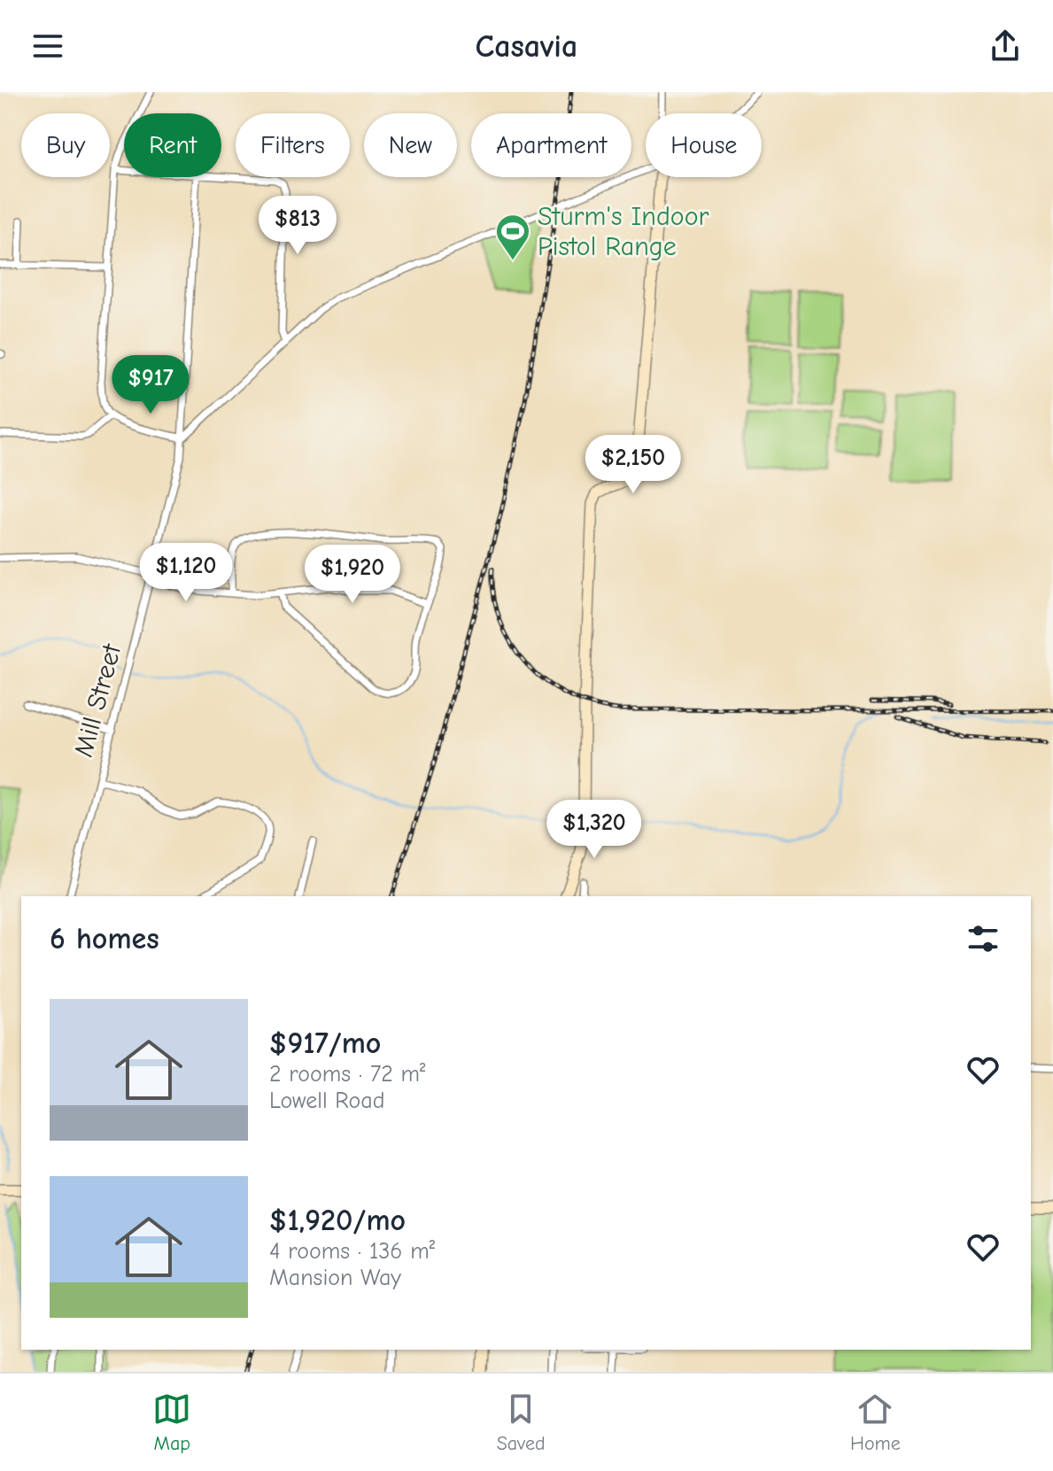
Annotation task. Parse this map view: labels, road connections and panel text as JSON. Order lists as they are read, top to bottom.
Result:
{
  "streets": {
    "street": ["Mill Street"]
  },
  "places": {
    "sports": ["Sturm's Indoor Pistol Range"]
  },
  "page": {
    "header": "Casavia",
    "chip": [
      "Buy",
      "Rent",
      "Filters",
      "New",
      "Apartment",
      "House"
    ],
    "price": [
      "$813",
      "$917",
      "$2,150",
      "$1,120",
      "$1,920",
      "$1,320"
    ],
    "heading": "6 homes",
    "list": [
      {
        "name": "$917/mo",
        "note": "2 rooms · 72 m² · Lowell Road"
      },
      {
        "name": "$1,920/mo",
        "note": "4 rooms · 136 m² · Mansion Way"
      }
    ],
    "tabs": ["Map", "Saved", "Home"]
  }
}
